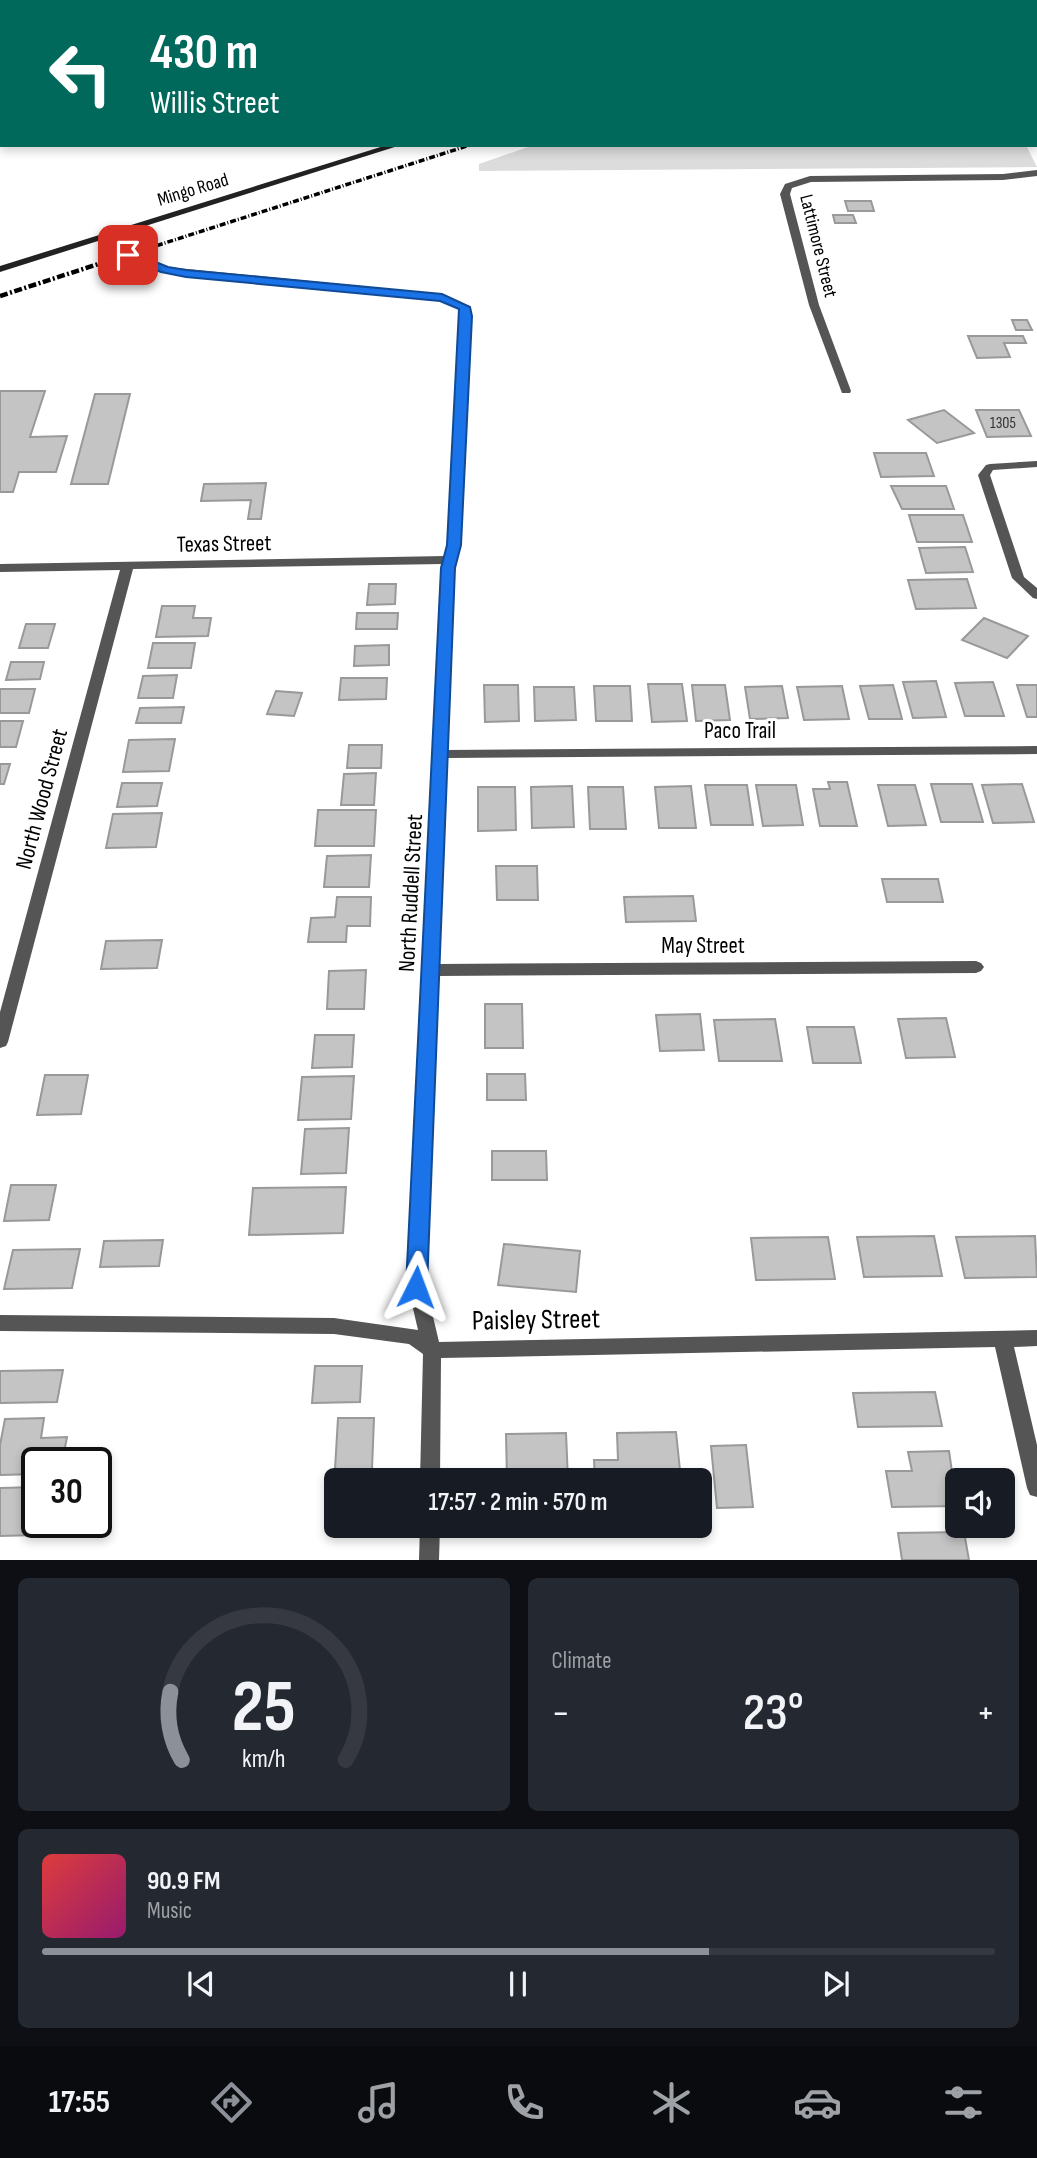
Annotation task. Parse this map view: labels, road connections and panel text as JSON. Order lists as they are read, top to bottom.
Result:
{
  "streets": {
    "street": [
      "Mingo Road",
      "Lattimore Street",
      "Texas Street",
      "Paco Trail",
      "North Wood Street",
      "North Ruddell Street",
      "May Street",
      "Paisley Street"
    ]
  },
  "crossings": [
    ["Mingo Road", "North Ruddell Street"],
    ["Texas Street", "North Wood Street"],
    ["Texas Street", "North Ruddell Street"],
    ["Paco Trail", "North Ruddell Street"],
    ["North Ruddell Street", "May Street"],
    ["North Ruddell Street", "Paisley Street"]
  ],
  "house_numbers": ["1305"],
  "page": {
    "turn": ["430 m", "Willis Street"],
    "limit": "30",
    "trip": "17:57 · 2 min · 570 m",
    "tile": "Climate",
    "heat": ["−", "23°", "+"],
    "song": ["90.9 FM", "Music"],
    "tabs": "17:55",
    "gauge": ["25", "km/h"]
  }
}
